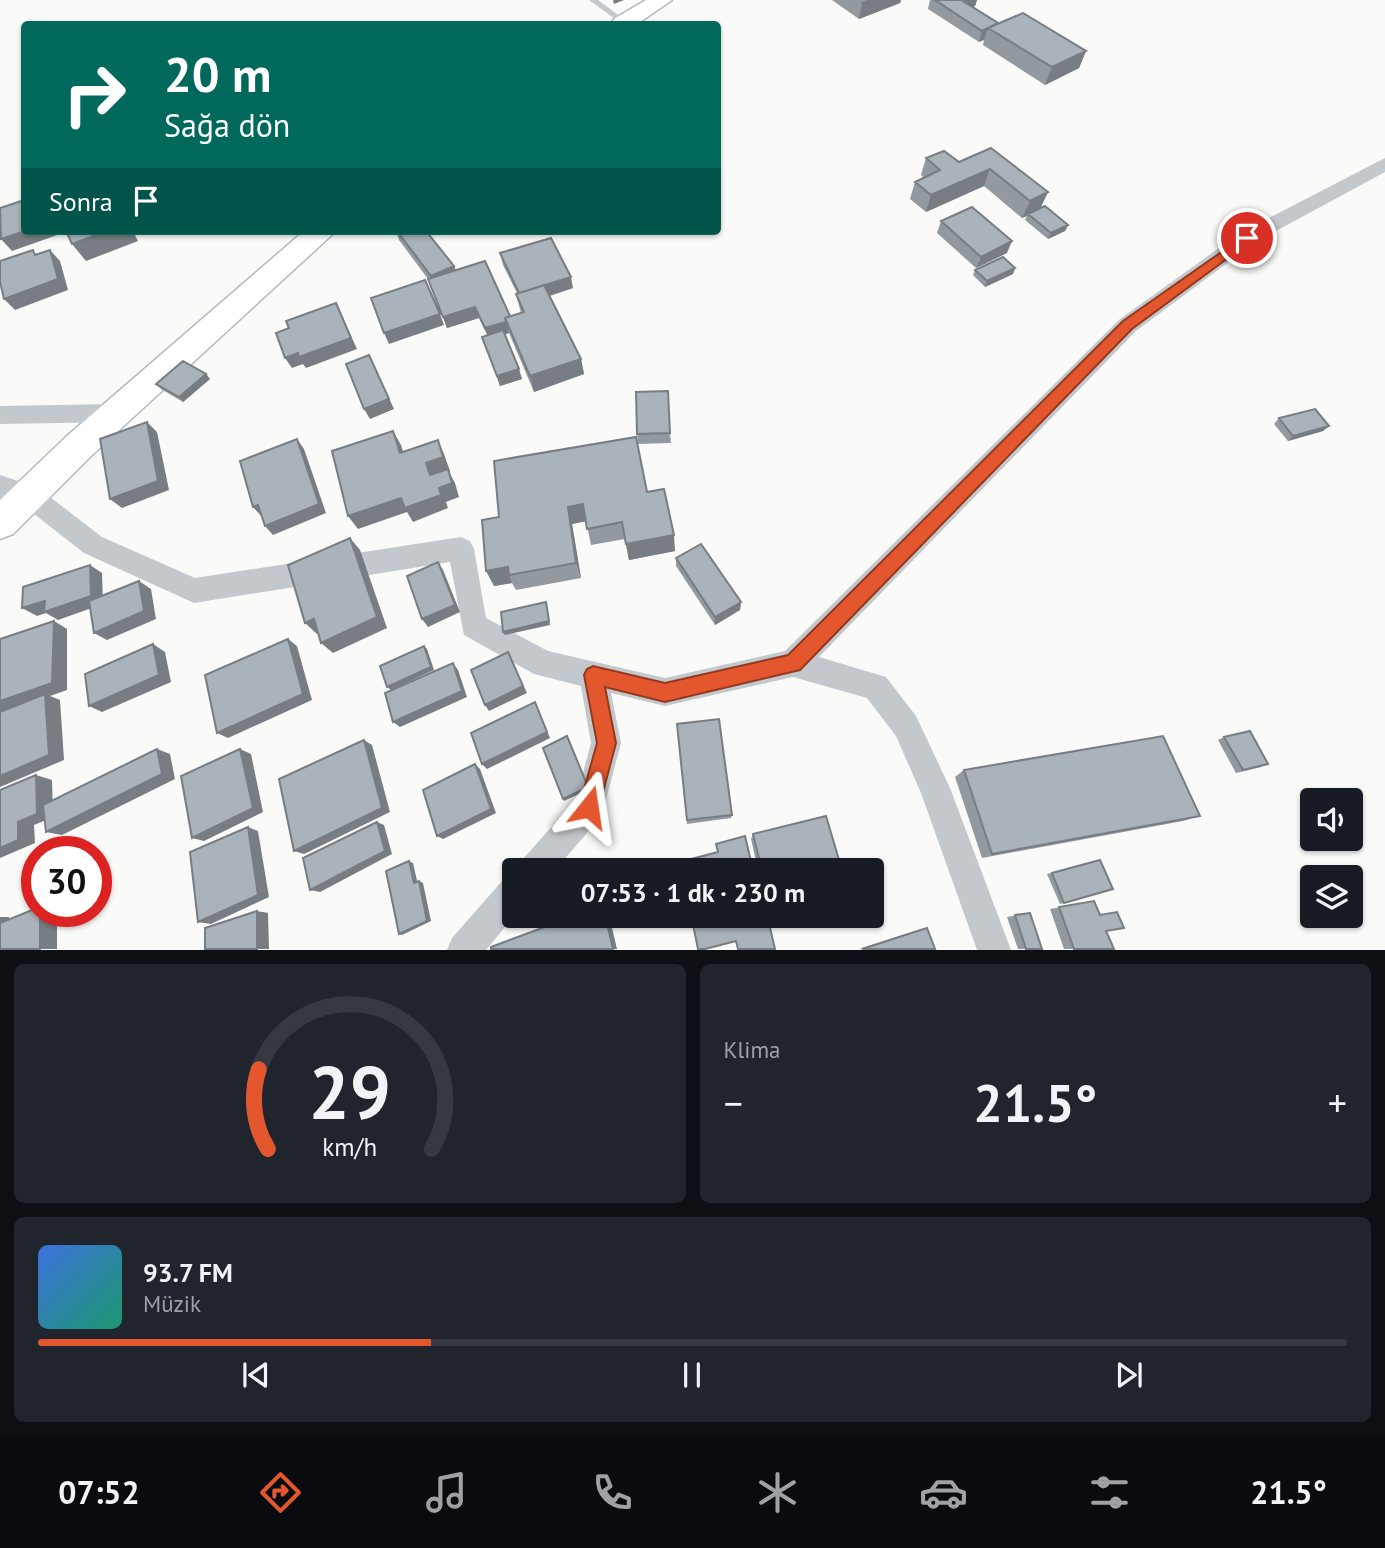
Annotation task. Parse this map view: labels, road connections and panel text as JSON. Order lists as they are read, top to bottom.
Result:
{
  "page": {
    "turn": ["20 m", "Sağa dön"],
    "then": "Sonra",
    "limit": "30",
    "trip": "07:53 · 1 dk · 230 m",
    "tile": "Klima",
    "heat": ["−", "21.5°", "+"],
    "song": ["93.7 FM", "Müzik"],
    "tabs": ["07:52", "21.5°"],
    "gauge": ["29", "km/h"]
  }
}
